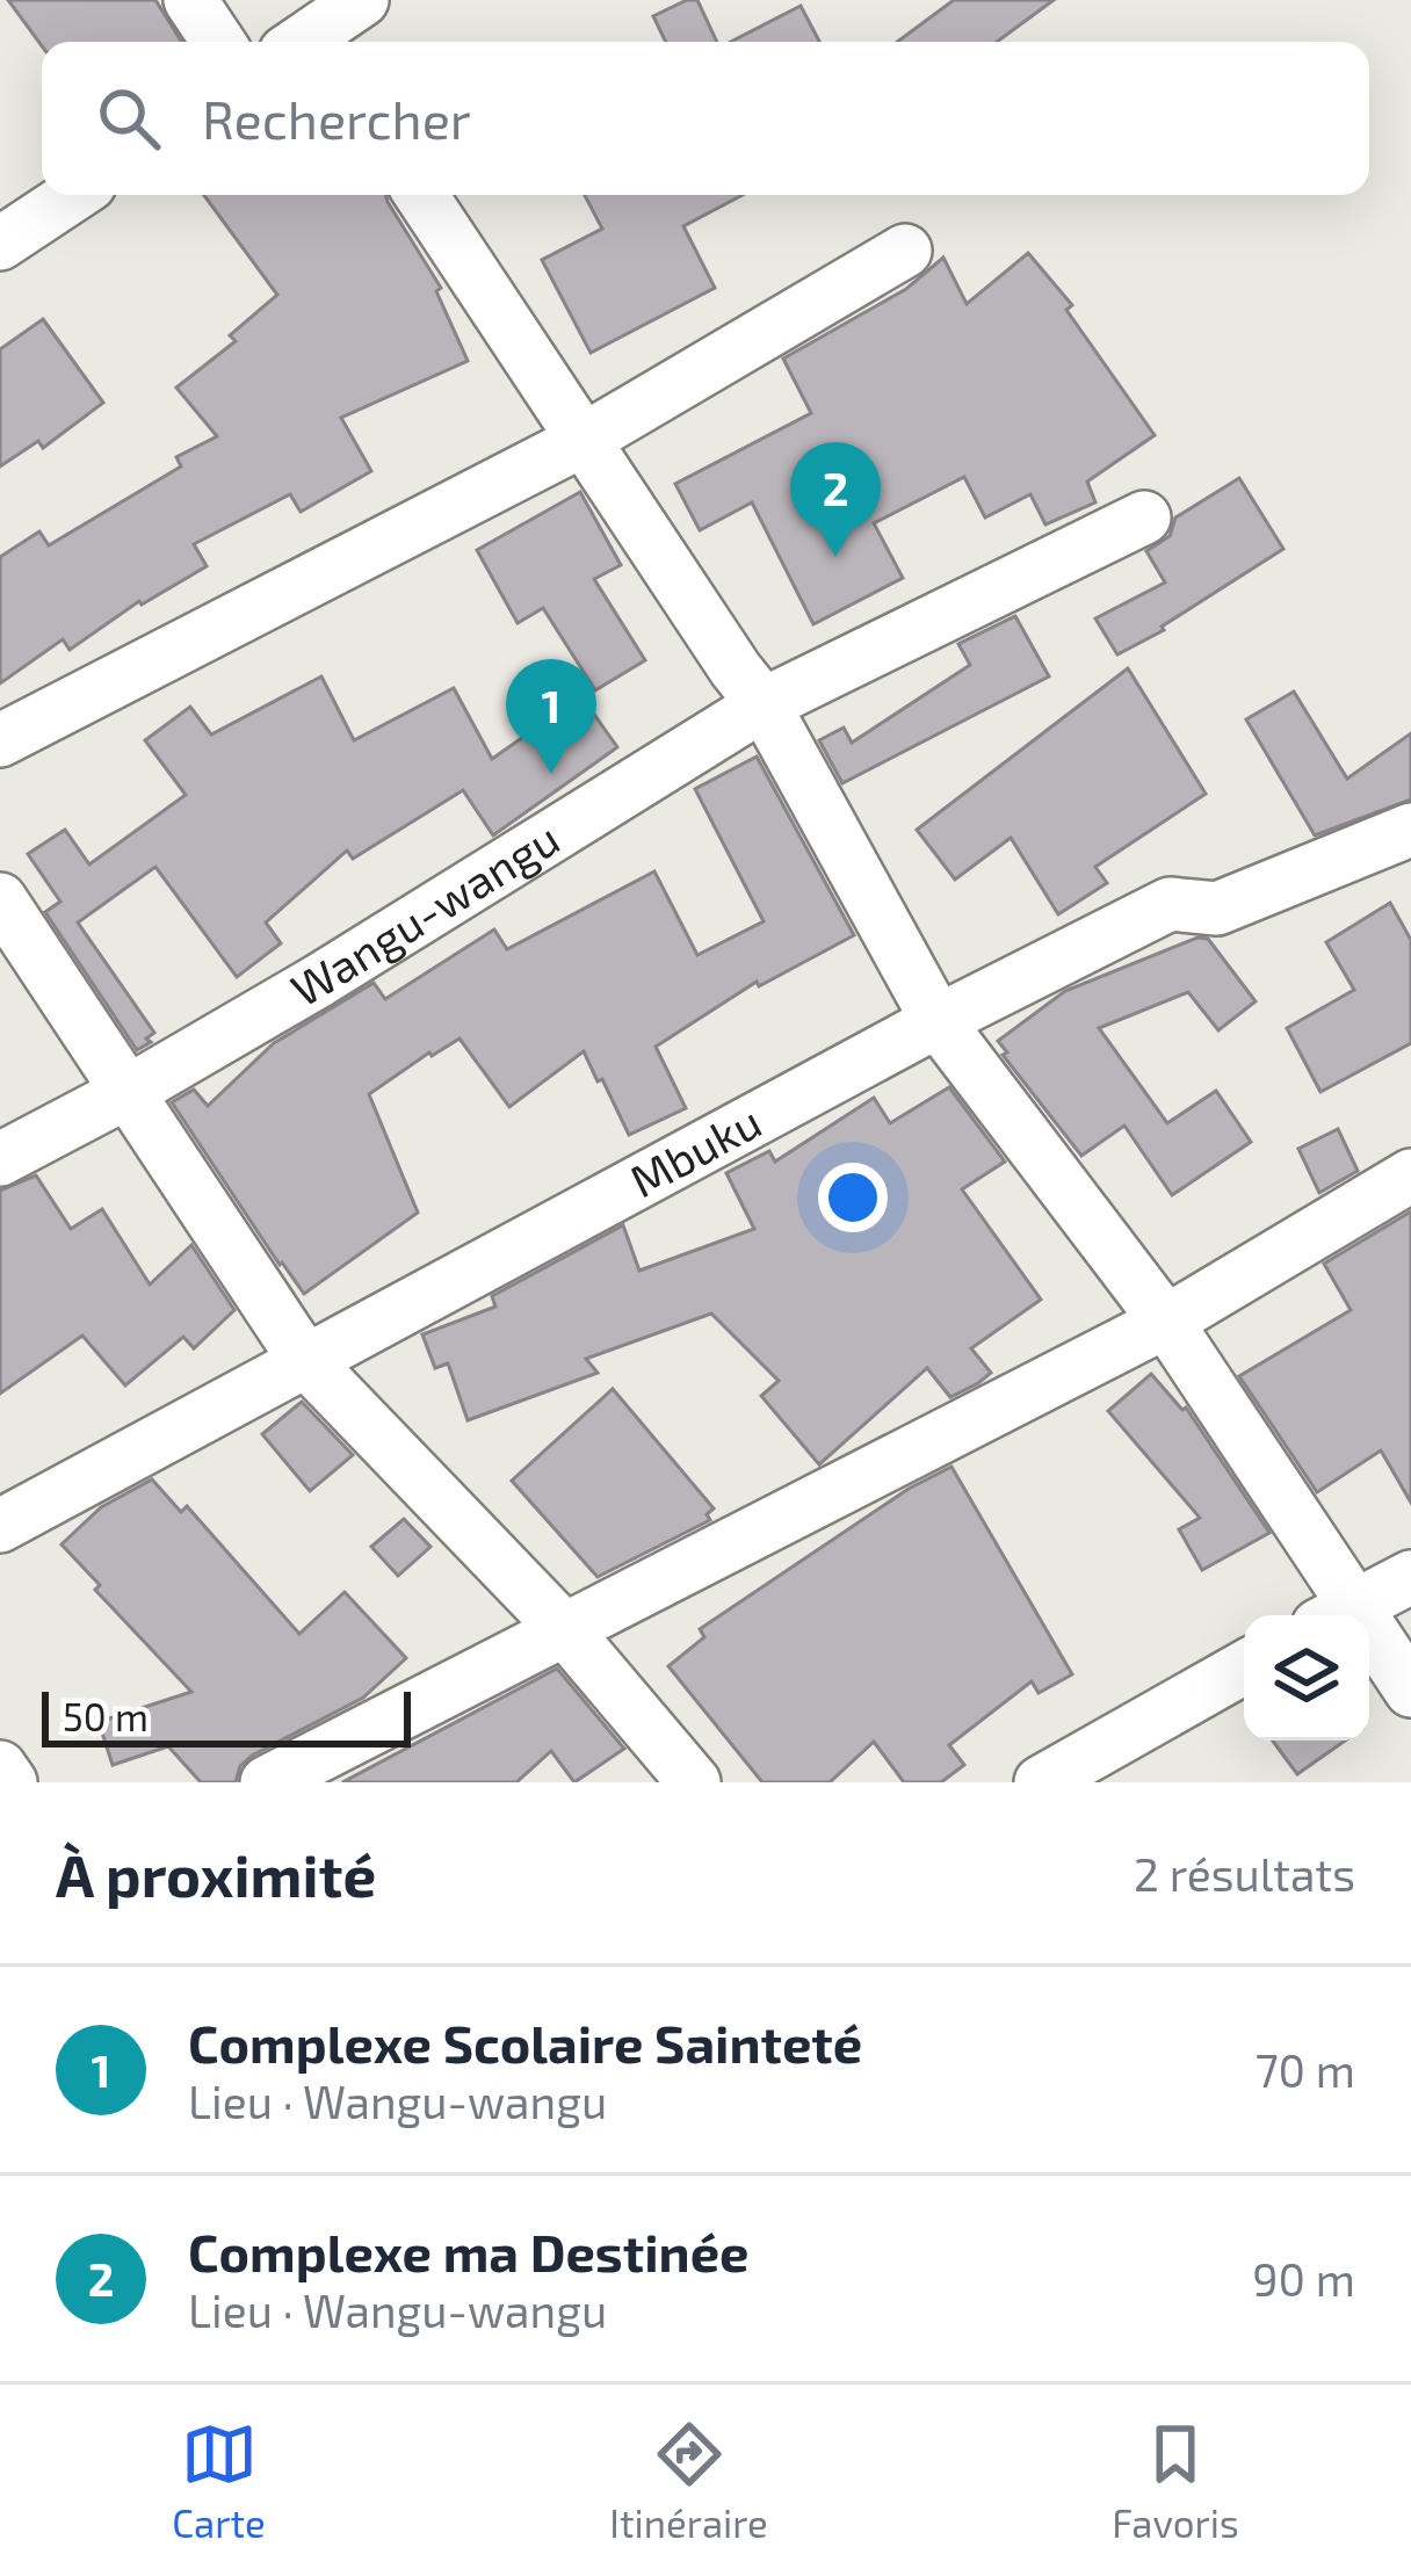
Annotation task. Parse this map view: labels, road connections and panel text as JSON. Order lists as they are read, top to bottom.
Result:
{
  "streets": {
    "street": ["Wangu-wangu", "Mbuku"]
  },
  "scale_bar": "50 m",
  "page": {
    "search": "Rechercher",
    "pins": ["2", "1"],
    "scale": "50 m",
    "heading": ["À proximité", "2 résultats"],
    "list": [
      {
        "mark": "1",
        "name": "Complexe Scolaire Sainteté",
        "note": "Lieu · Wangu-wangu",
        "value": "70 m"
      },
      {
        "mark": "2",
        "name": "Complexe ma Destinée",
        "note": "Lieu · Wangu-wangu",
        "value": "90 m"
      }
    ],
    "nav": ["Carte", "Itinéraire", "Favoris"]
  }
}
